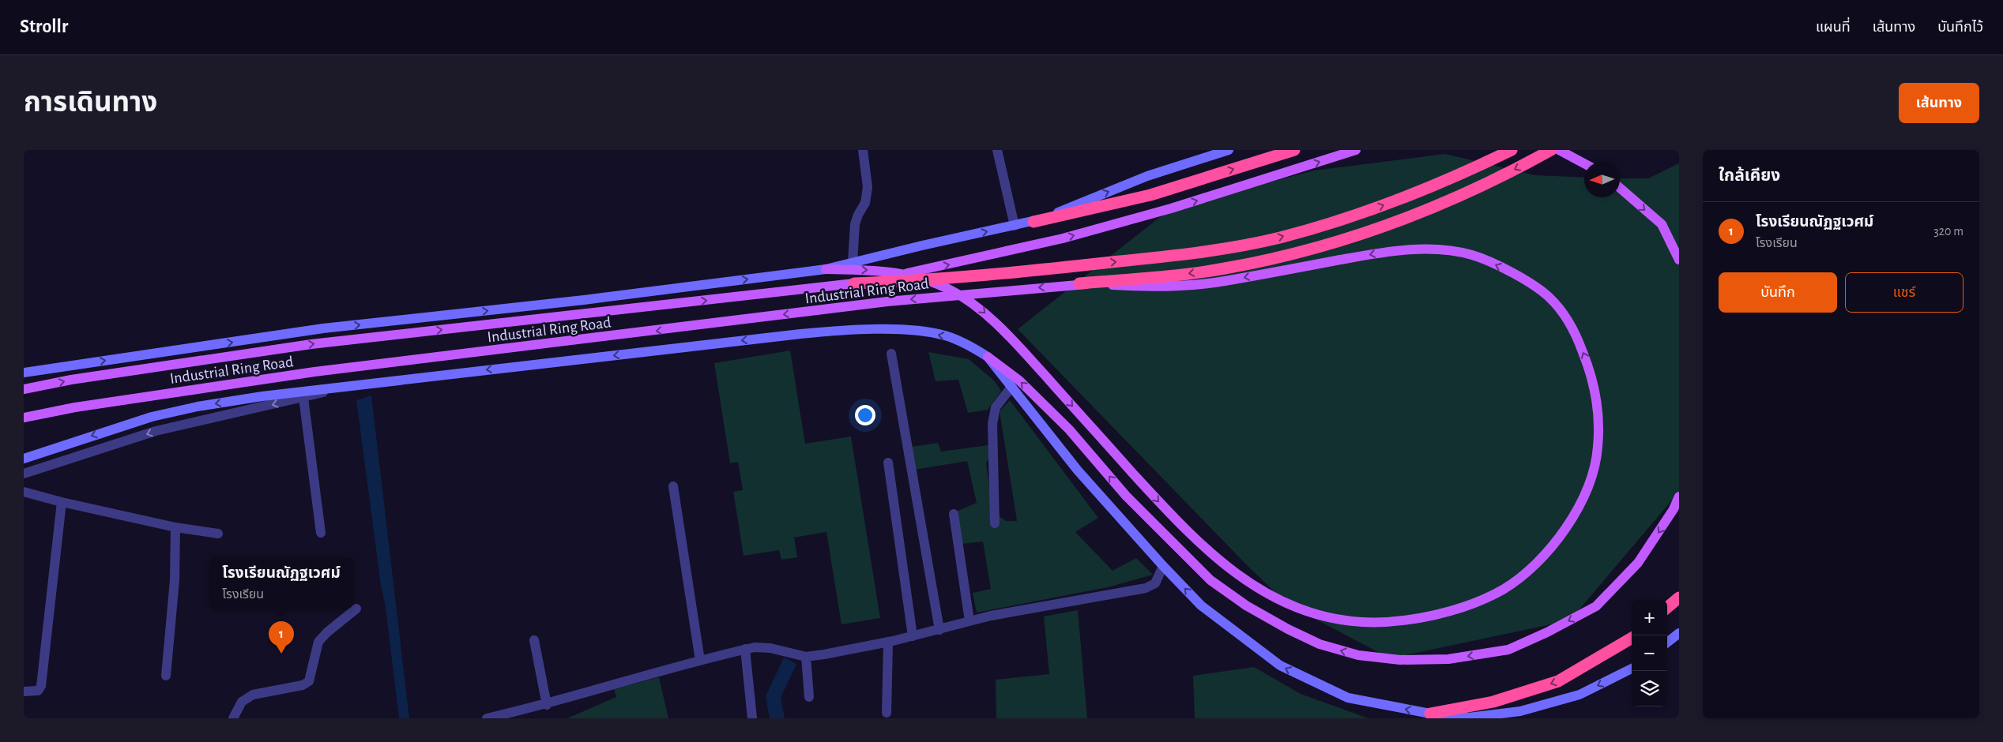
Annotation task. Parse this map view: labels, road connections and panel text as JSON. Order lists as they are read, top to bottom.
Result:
{
  "streets": {
    "main road": ["Industrial Ring Road"]
  },
  "north": "left",
  "page": {
    "header": "Strollr",
    "nav": ["แผนที่", "เส้นทาง", "บันทึกไว้"],
    "title": "การเดินทาง",
    "buttons": [
      "เส้นทาง",
      ["บันทึก", "แชร์"]
    ],
    "heading": "ใกล้เคียง",
    "list": [
      {
        "mark": "1",
        "name": "โรงเรียนณัฏฐเวศม์",
        "note": "โรงเรียน",
        "value": "320 m"
      }
    ],
    "popup": ["โรงเรียนณัฏฐเวศม์", "โรงเรียน"],
    "map_buttons": ["+", "−"],
    "pins": "1"
  }
}
